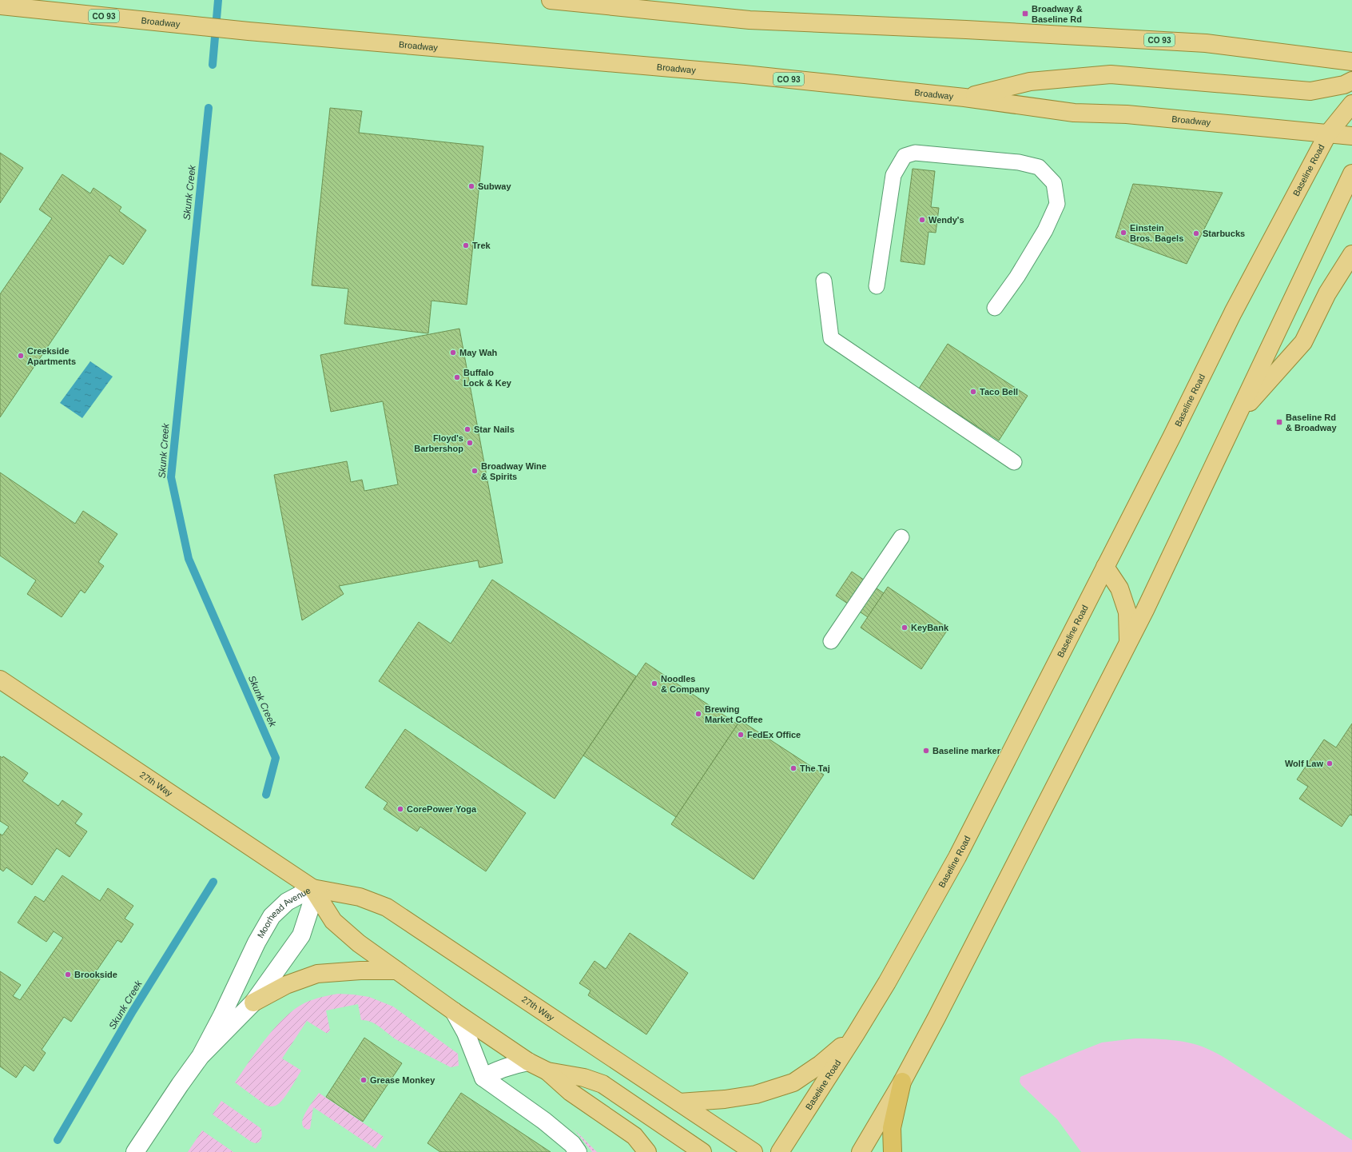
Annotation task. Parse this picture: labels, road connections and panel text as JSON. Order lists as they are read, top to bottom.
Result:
{
  "streets": {
    "main road": [
      "CO 93",
      "Broadway",
      "Baseline Road",
      "27th Way"
    ],
    "street": ["Moorhead Avenue"]
  },
  "crossings": [
    ["Broadway", "Baseline Road"],
    ["27th Way", "Moorhead Avenue"]
  ],
  "water": ["Skunk Creek"],
  "places": {
    "transit": ["Broadway & Baseline Rd", "Baseline Rd & Broadway"],
    "other": [
      "Subway",
      "Wendy's",
      "Einstein Bros. Bagels",
      "Starbucks",
      "Trek",
      "May Wah",
      "Creekside Apartments",
      "Buffalo Lock & Key",
      "Taco Bell",
      "Star Nails",
      "Floyd's Barbershop",
      "Broadway Wine & Spirits",
      "KeyBank",
      "Noodles & Company",
      "Brewing Market Coffee",
      "FedEx Office",
      "Baseline marker",
      "Wolf Law",
      "The Taj",
      "CorePower Yoga",
      "Brookside",
      "Grease Monkey"
    ]
  }
}
